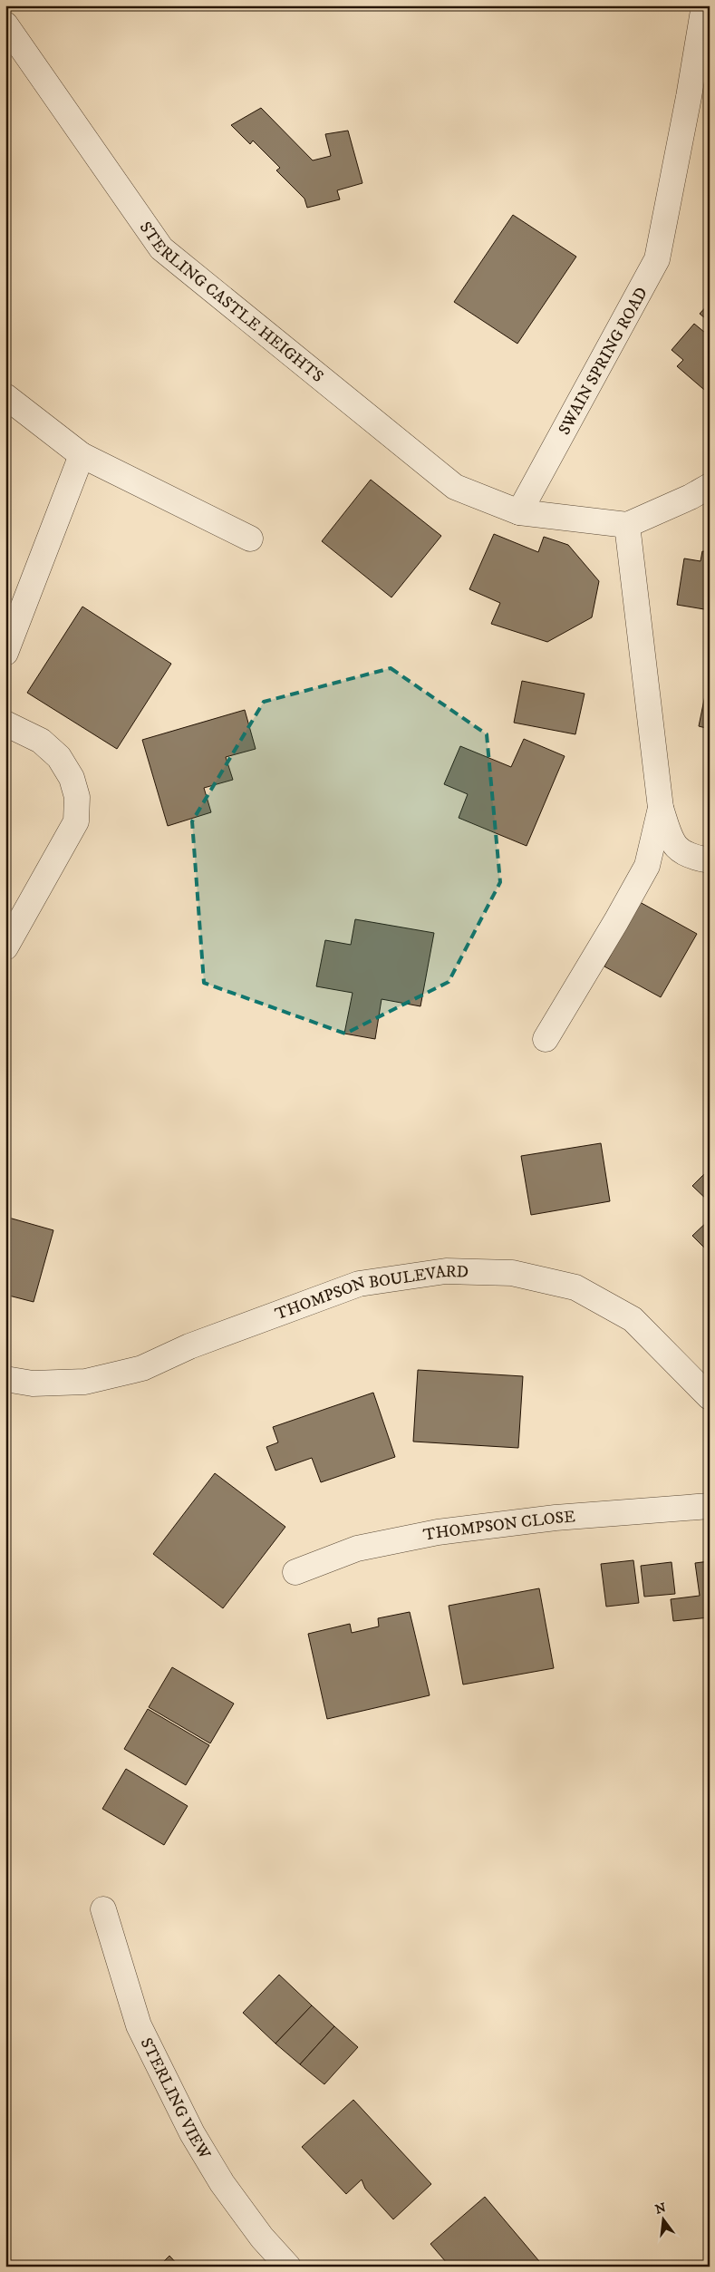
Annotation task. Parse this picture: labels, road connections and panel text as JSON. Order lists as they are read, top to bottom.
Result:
{
  "streets": {
    "street": [
      "STERLING CASTLE HEIGHTS",
      "SWAIN SPRING ROAD",
      "THOMPSON BOULEVARD",
      "THOMPSON CLOSE",
      "STERLING VIEW"
    ]
  },
  "crossings": [
    ["STERLING CASTLE HEIGHTS", "SWAIN SPRING ROAD"]
  ],
  "north": "top"
}
